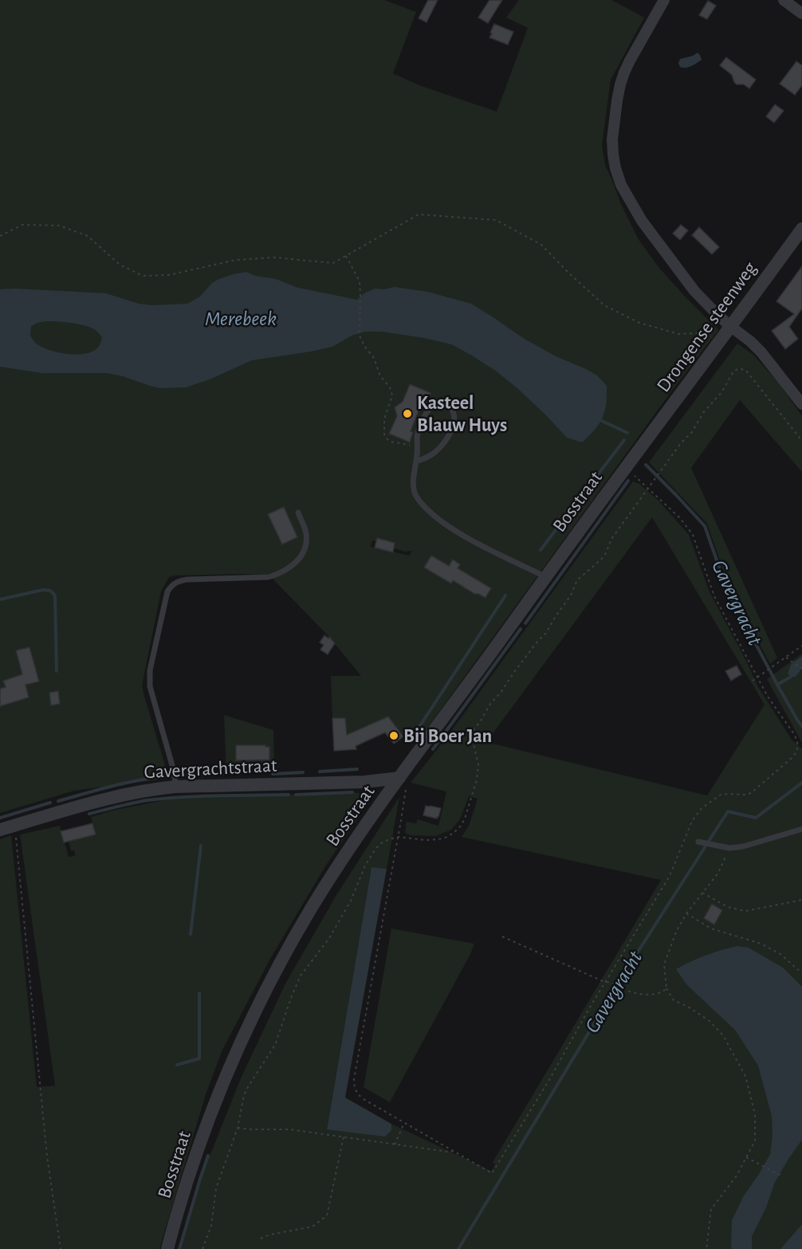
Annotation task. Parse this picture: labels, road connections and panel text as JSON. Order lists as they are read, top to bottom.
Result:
{
  "streets": {
    "street": ["Drongense steenweg", "Bosstraat", "Gavergrachtstraat"]
  },
  "crossings": [
    ["Drongense steenweg", "Bosstraat"],
    ["Bosstraat", "Gavergrachtstraat"]
  ],
  "water": ["Merebeek", "Gavergracht"],
  "places": ["Kasteel Blauw Huys", "Bij Boer Jan"]
}
